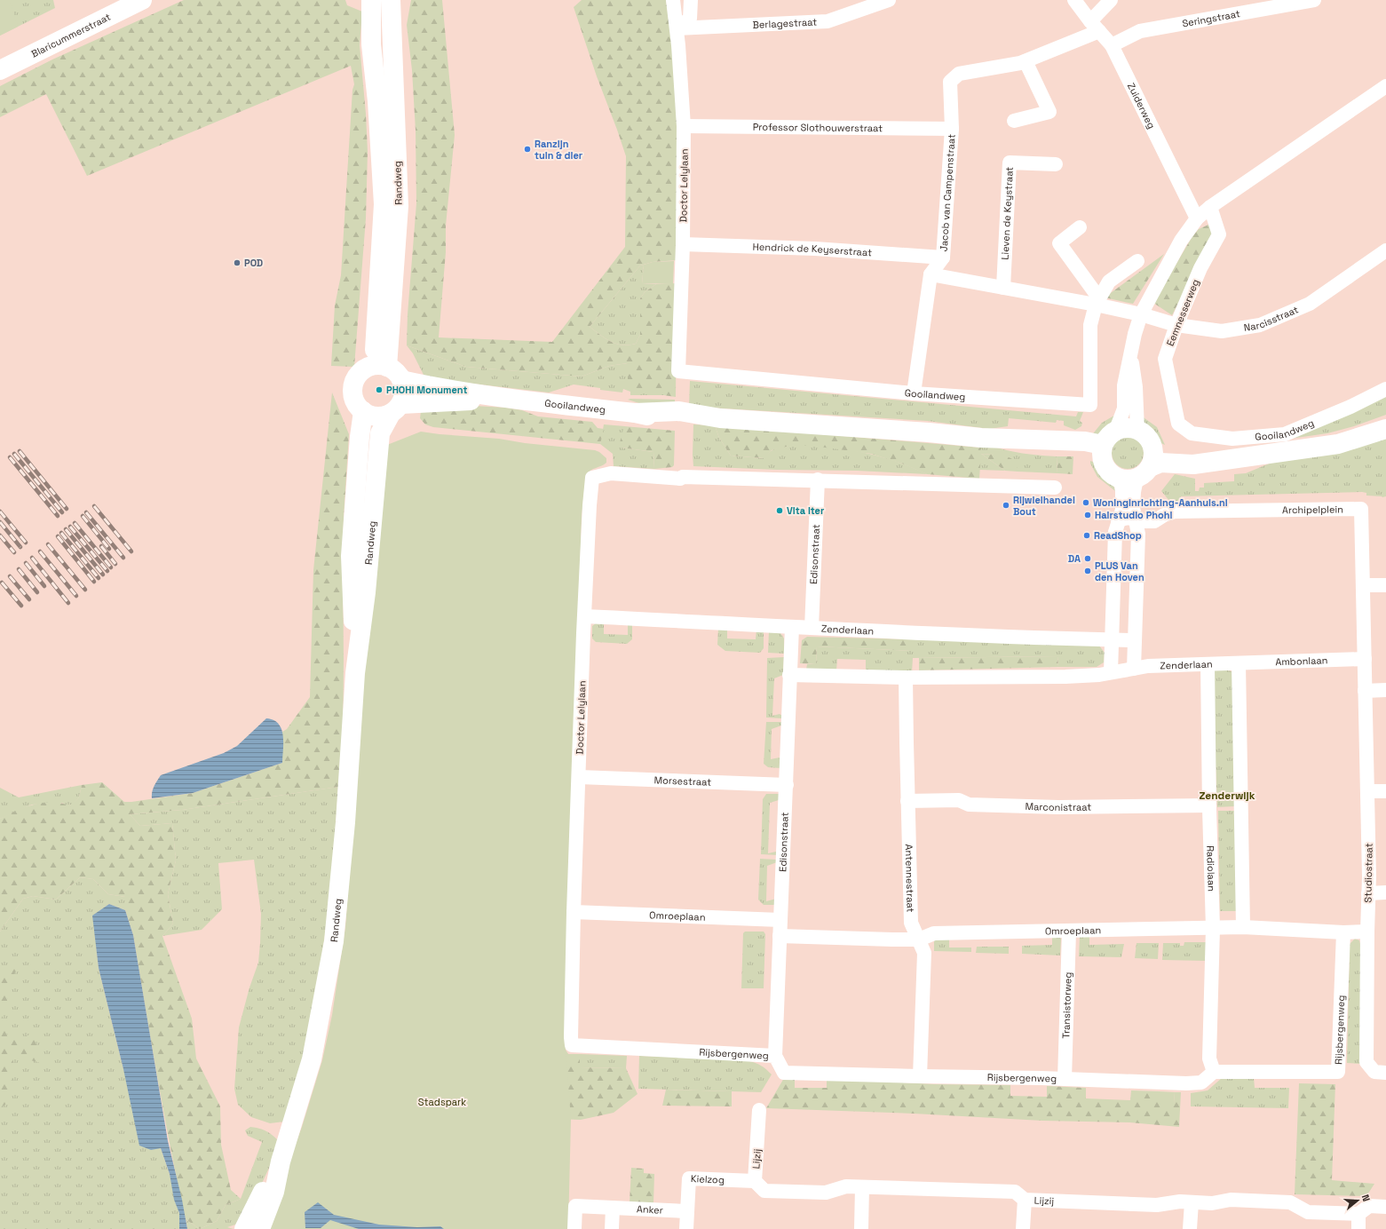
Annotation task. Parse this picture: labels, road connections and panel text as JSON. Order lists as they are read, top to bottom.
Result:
{
  "streets": {
    "main road": ["Blaricummerstraat", "Randweg", "Gooilandweg"],
    "street": [
      "Seringstraat",
      "Berlagestraat",
      "Zuiderweg",
      "Professor Slothouwerstraat",
      "Doctor Lelylaan",
      "Jacob van Campenstraat",
      "Lieven de Keystraat",
      "Hendrick de Keyserstraat",
      "Eemnesserweg",
      "Narcisstraat",
      "Archipelplein",
      "Edisonstraat",
      "Zenderlaan",
      "Ambonlaan",
      "Morsestraat",
      "Marconistraat",
      "Radiolaan",
      "Studiostraat",
      "Antennestraat",
      "Omroeplaan",
      "Transistorweg",
      "Rijsbergenweg",
      "Lijzij",
      "Kielzog",
      "Anker"
    ]
  },
  "crossings": [
    ["Seringstraat", "Zuiderweg"],
    ["Berlagestraat", "Doctor Lelylaan"],
    ["Professor Slothouwerstraat", "Doctor Lelylaan"],
    ["Professor Slothouwerstraat", "Jacob van Campenstraat"],
    ["Randweg", "Gooilandweg"],
    ["Doctor Lelylaan", "Hendrick de Keyserstraat"],
    ["Doctor Lelylaan", "Gooilandweg"],
    ["Doctor Lelylaan", "Edisonstraat"],
    ["Doctor Lelylaan", "Zenderlaan"],
    ["Doctor Lelylaan", "Morsestraat"],
    ["Doctor Lelylaan", "Omroeplaan"],
    ["Doctor Lelylaan", "Rijsbergenweg"],
    ["Jacob van Campenstraat", "Hendrick de Keyserstraat"],
    ["Eemnesserweg", "Narcisstraat"],
    ["Eemnesserweg", "Gooilandweg"],
    ["Archipelplein", "Ambonlaan"],
    ["Archipelplein", "Studiostraat"],
    ["Edisonstraat", "Zenderlaan"],
    ["Edisonstraat", "Morsestraat"],
    ["Edisonstraat", "Omroeplaan"],
    ["Edisonstraat", "Rijsbergenweg"],
    ["Zenderlaan", "Ambonlaan"],
    ["Zenderlaan", "Radiolaan"],
    ["Ambonlaan", "Studiostraat"],
    ["Marconistraat", "Radiolaan"],
    ["Marconistraat", "Antennestraat"],
    ["Radiolaan", "Omroeplaan"],
    ["Radiolaan", "Rijsbergenweg"],
    ["Studiostraat", "Omroeplaan"],
    ["Antennestraat", "Omroeplaan"],
    ["Antennestraat", "Rijsbergenweg"],
    ["Omroeplaan", "Transistorweg"],
    ["Omroeplaan", "Rijsbergenweg"],
    ["Transistorweg", "Rijsbergenweg"],
    ["Lijzij", "Kielzog"],
    ["Kielzog", "Anker"]
  ],
  "districts": ["Zenderwijk"],
  "parks": ["Stadspark"],
  "places": [
    "Ranzijn tuin & dier",
    "POD",
    "PHOHI Monument",
    "Woninginrichting-Aanhuis.nl",
    "Rijwielhandel Bout",
    "Vita Iter",
    "Hairstudio Phohi",
    "ReadShop",
    "DA",
    "PLUS Van den Hoven"
  ],
  "north": "right"
}
